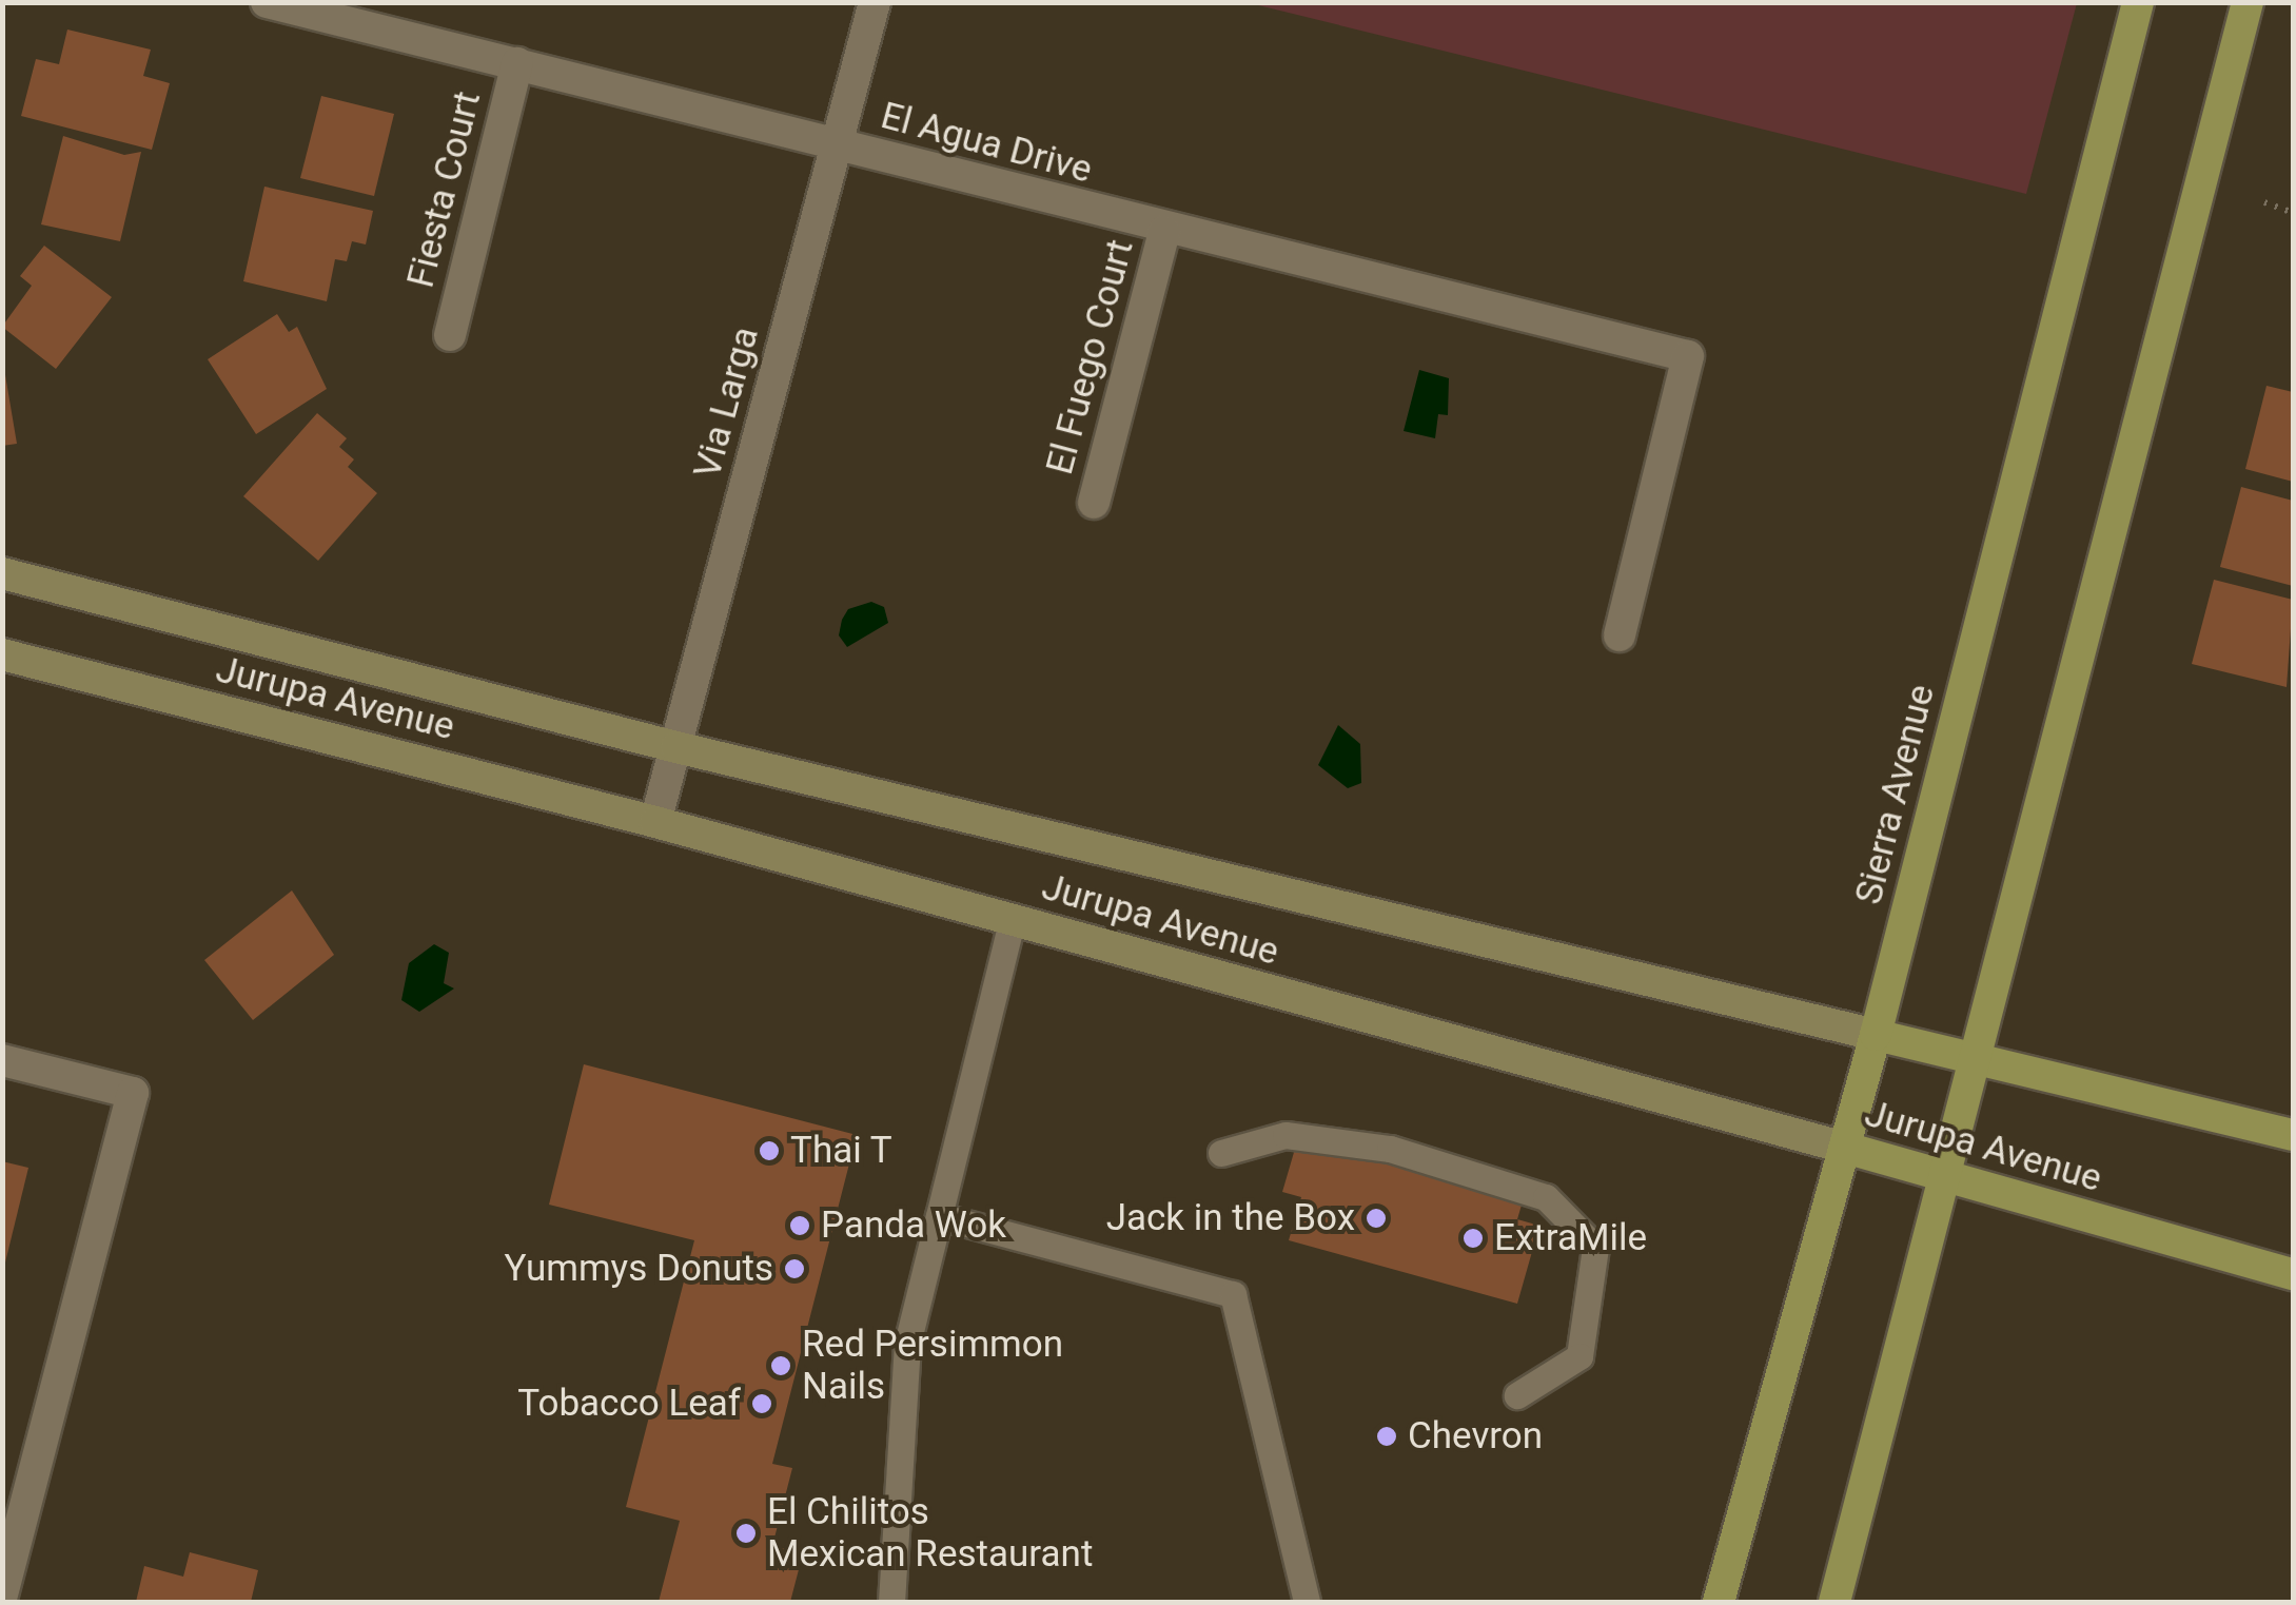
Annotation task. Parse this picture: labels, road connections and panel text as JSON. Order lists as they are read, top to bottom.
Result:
{
  "streets": {
    "main road": ["Jurupa Avenue", "Sierra Avenue"],
    "street": [
      "El Agua Drive",
      "Fiesta Court",
      "El Fuego Court",
      "Via Larga"
    ]
  },
  "crossings": [
    ["El Agua Drive", "Fiesta Court"],
    ["El Agua Drive", "El Fuego Court"],
    ["El Agua Drive", "Via Larga"],
    ["Via Larga", "Jurupa Avenue"],
    ["Jurupa Avenue", "Sierra Avenue"]
  ],
  "places": [
    "Thai T",
    "Jack in the Box",
    "Panda Wok",
    "ExtraMile",
    "Yummys Donuts",
    "Red Persimmon Nails",
    "Tobacco Leaf",
    "Chevron",
    "El Chilitos Mexican Restaurant"
  ]
}
